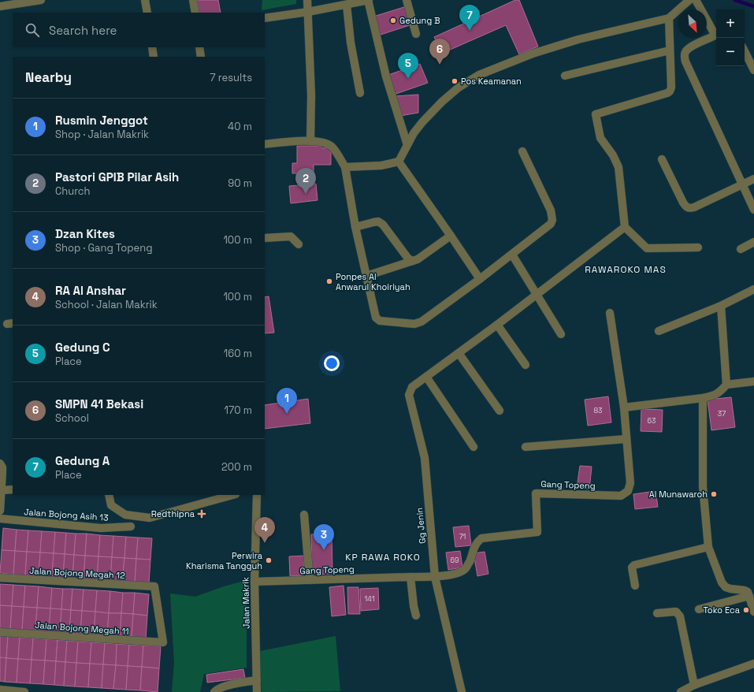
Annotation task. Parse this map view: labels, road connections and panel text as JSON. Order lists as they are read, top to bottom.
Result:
{
  "streets": {
    "street": [
      "Gang Topeng",
      "Jalan Bojong Asih 13",
      "Gg Jenin",
      "Jalan Bojong Megah 12",
      "Jalan Makrik",
      "Jalan Bojong Megah 11"
    ]
  },
  "crossings": [
    ["Gang Topeng", "Gg Jenin"],
    ["Gang Topeng", "Jalan Makrik"],
    ["Jalan Bojong Megah 12", "Jalan Bojong Megah 11"]
  ],
  "districts": ["RAWAROKO MAS", "KP RAWA ROKO"],
  "places": {
    "other": [
      "Gedung B",
      "Pos Keamanan",
      "Ponpes Al Anwarul Khoiriyah",
      "Al Munawaroh",
      "Perwira Kharisma Tangguh",
      "Toko Eca"
    ],
    "health": ["Redthipna"]
  },
  "house_numbers": [
    "83",
    "37",
    "63",
    "71",
    "69",
    "141"
  ],
  "north": "bottom right",
  "page": {
    "pins": [
      "7",
      "6",
      "5",
      "2",
      "1",
      "4",
      "3"
    ],
    "map_buttons": ["+", "−"],
    "search": "Search here",
    "heading": ["Nearby", "7 results"],
    "list": [
      {
        "mark": "1",
        "name": "Rusmin Jenggot",
        "note": "Shop · Jalan Makrik",
        "value": "40 m"
      },
      {
        "mark": "2",
        "name": "Pastori GPIB Pilar Asih",
        "note": "Church",
        "value": "90 m"
      },
      {
        "mark": "3",
        "name": "Dzan Kites",
        "note": "Shop · Gang Topeng",
        "value": "100 m"
      },
      {
        "mark": "4",
        "name": "RA Al Anshar",
        "note": "School · Jalan Makrik",
        "value": "100 m"
      },
      {
        "mark": "5",
        "name": "Gedung C",
        "note": "Place",
        "value": "160 m"
      },
      {
        "mark": "6",
        "name": "SMPN 41 Bekasi",
        "note": "School",
        "value": "170 m"
      },
      {
        "mark": "7",
        "name": "Gedung A",
        "note": "Place",
        "value": "200 m"
      }
    ]
  }
}
